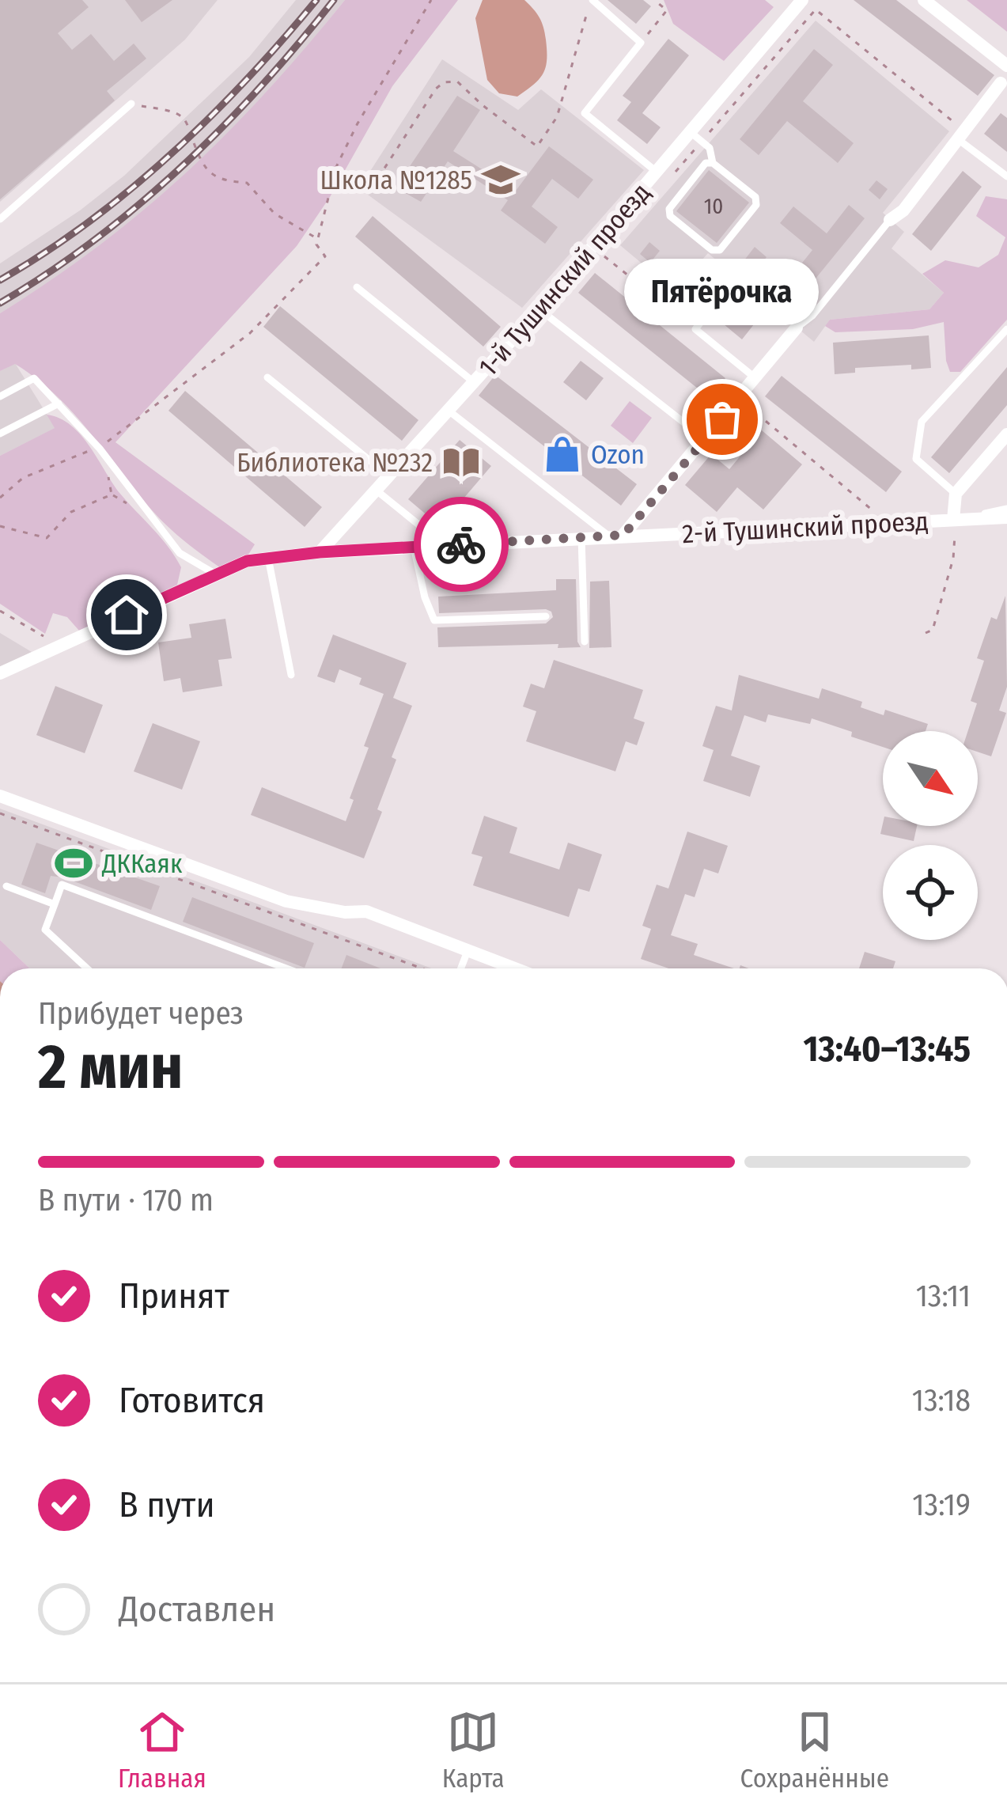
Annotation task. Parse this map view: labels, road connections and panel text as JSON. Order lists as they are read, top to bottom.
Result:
{
  "streets": {
    "street": ["1-й Тушинский проезд", "2-й Тушинский проезд"]
  },
  "crossings": [
    ["1-й Тушинский проезд", "2-й Тушинский проезд"]
  ],
  "places": {
    "school or university": ["Школа №1285"],
    "other": ["Пятёрочка"],
    "shop": ["Ozon"],
    "library": ["Библиотека №232"],
    "sports": ["ДККаяк"]
  },
  "house_numbers": ["10"],
  "north": "bottom right",
  "page": {
    "bubble": "Пятёрочка",
    "heading": ["2 мин", "Прибудет через", "13:40–13:45"],
    "bar": "В пути · 170 m",
    "list": [
      ["Принят", "13:11"],
      ["Готовится", "13:18"],
      ["В пути", "13:19"],
      "Доставлен"
    ],
    "tabs": ["Главная", "Карта", "Сохранённые"]
  }
}
